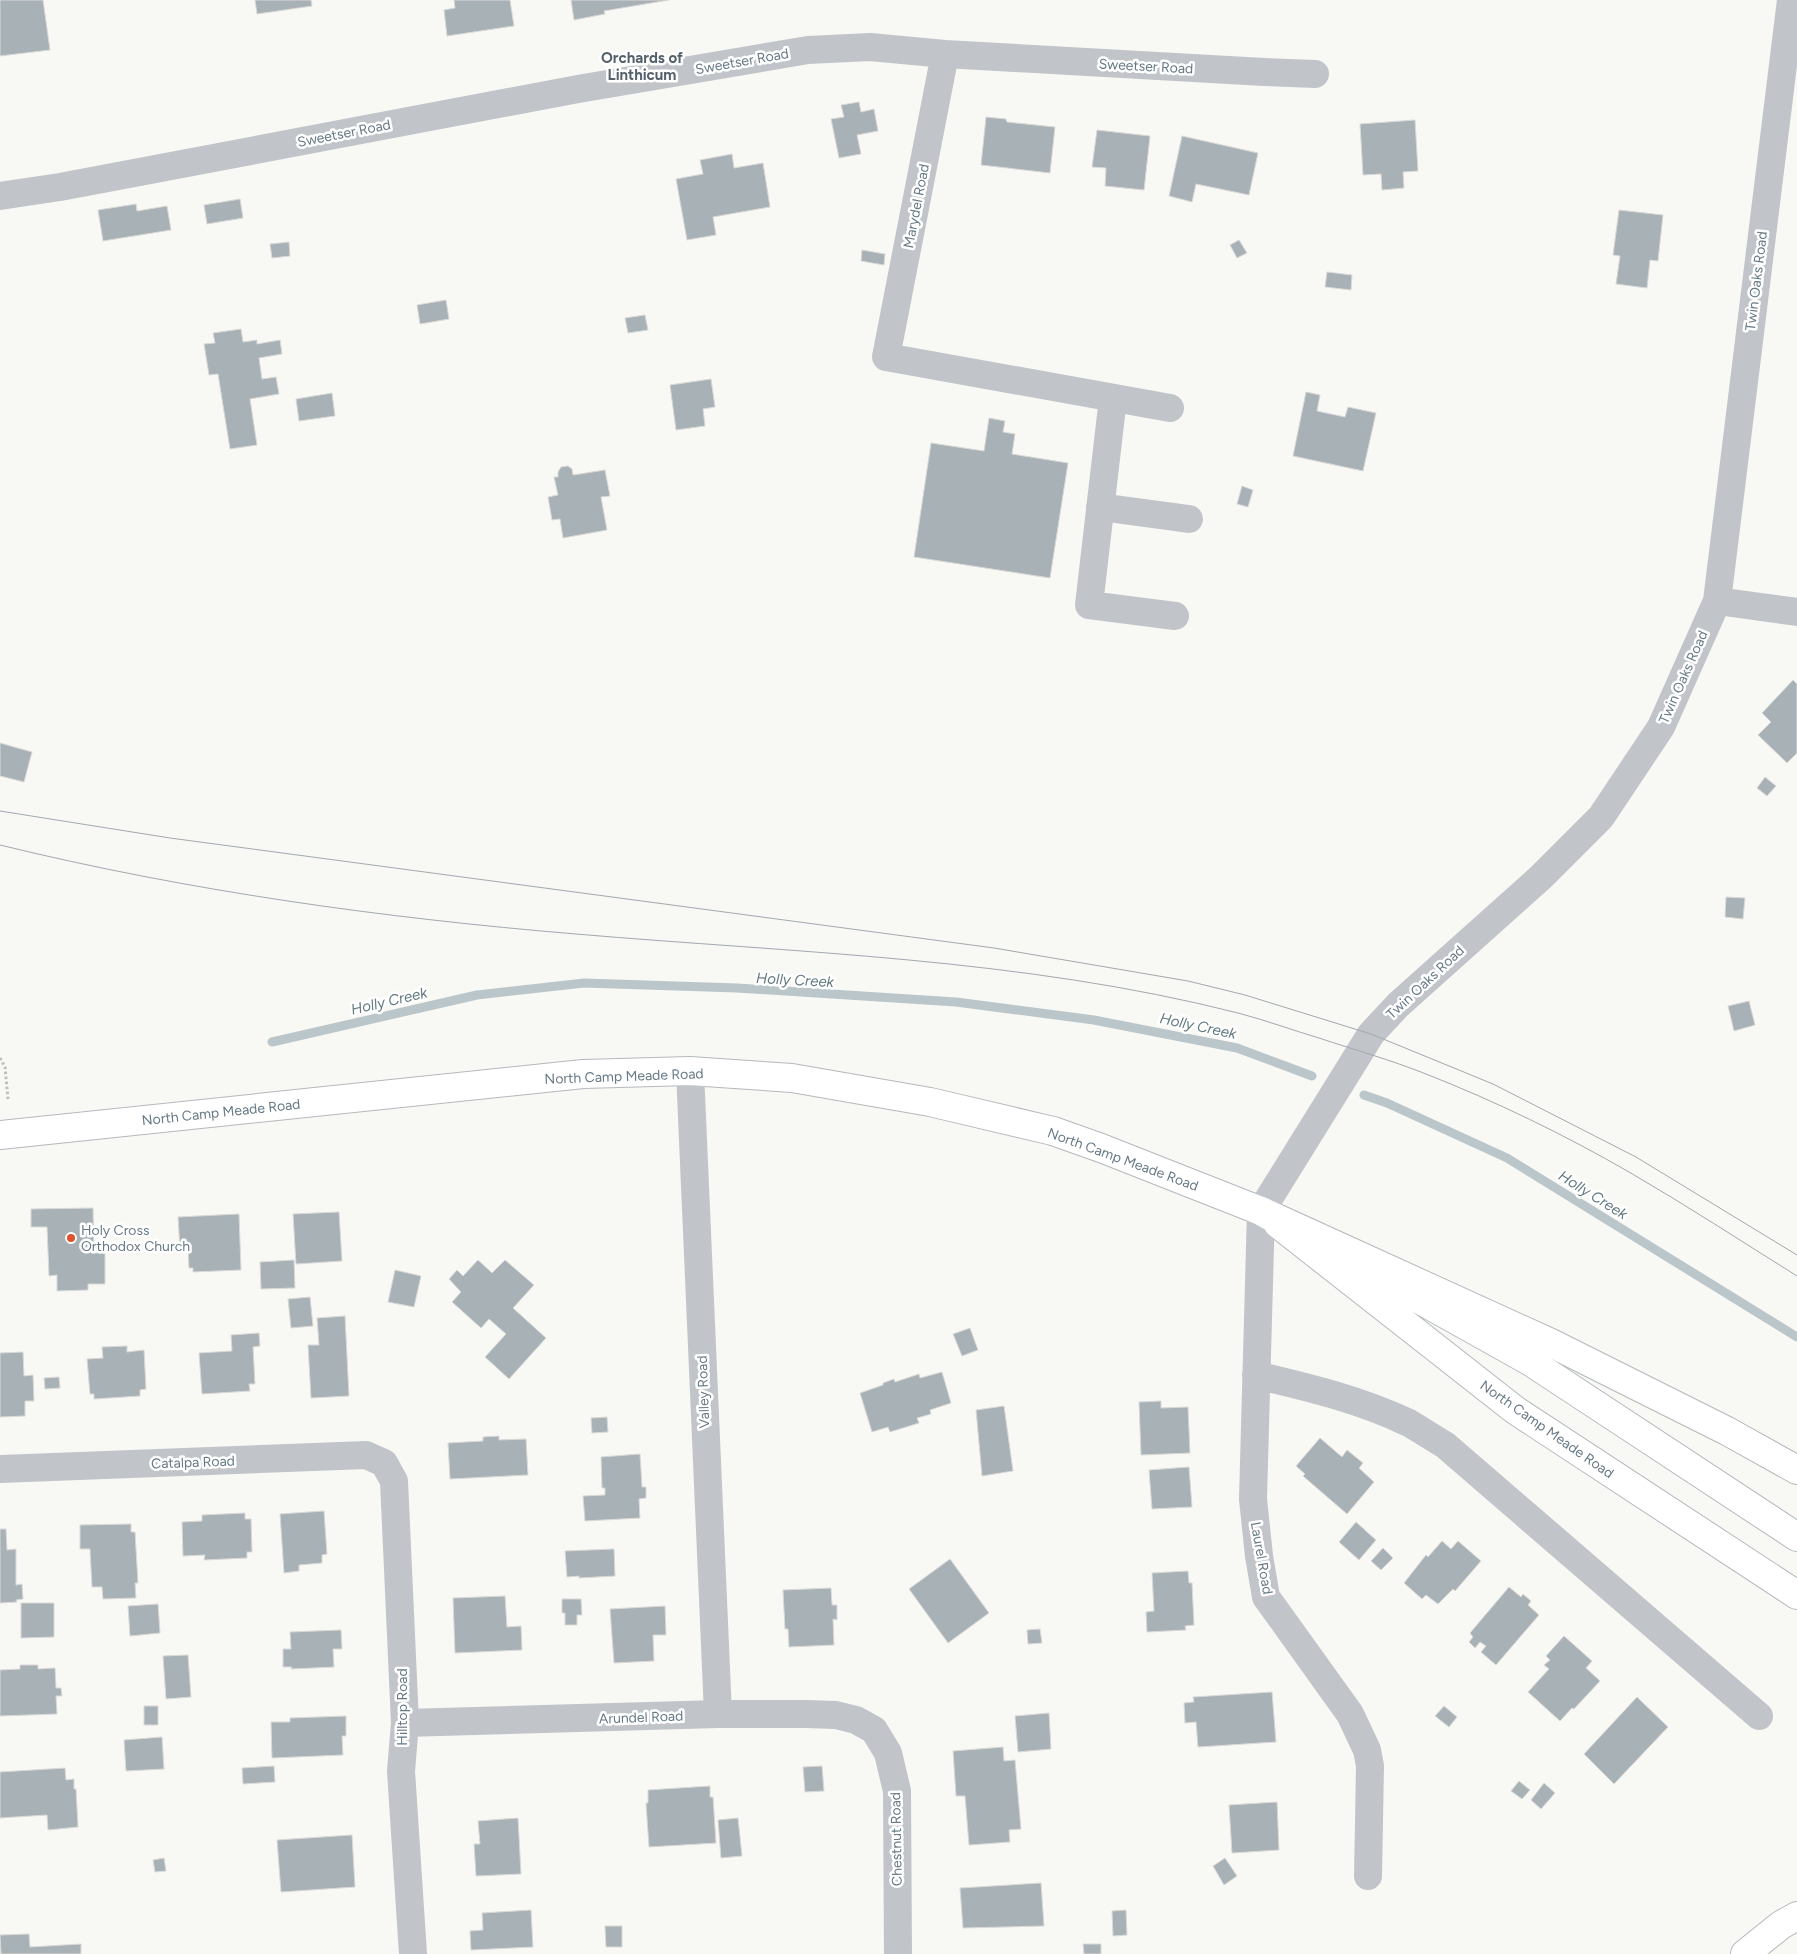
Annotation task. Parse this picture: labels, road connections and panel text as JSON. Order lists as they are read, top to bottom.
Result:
{
  "streets": {
    "main road": ["North Camp Meade Road"],
    "street": [
      "Sweetser Road",
      "Marydel Road",
      "Twin Oaks Road",
      "Valley Road",
      "Catalpa Road",
      "Laurel Road",
      "Hilltop Road",
      "Arundel Road",
      "Chestnut Road"
    ]
  },
  "crossings": [
    ["Sweetser Road", "Marydel Road"],
    ["Twin Oaks Road", "North Camp Meade Road"],
    ["Twin Oaks Road", "Laurel Road"],
    ["North Camp Meade Road", "Valley Road"],
    ["North Camp Meade Road", "Laurel Road"],
    ["Valley Road", "Arundel Road"],
    ["Catalpa Road", "Hilltop Road"],
    ["Hilltop Road", "Arundel Road"],
    ["Arundel Road", "Chestnut Road"]
  ],
  "districts": ["Orchards of Linthicum"],
  "water": ["Holly Creek"],
  "places": ["Holy Cross Orthodox Church"]
}
